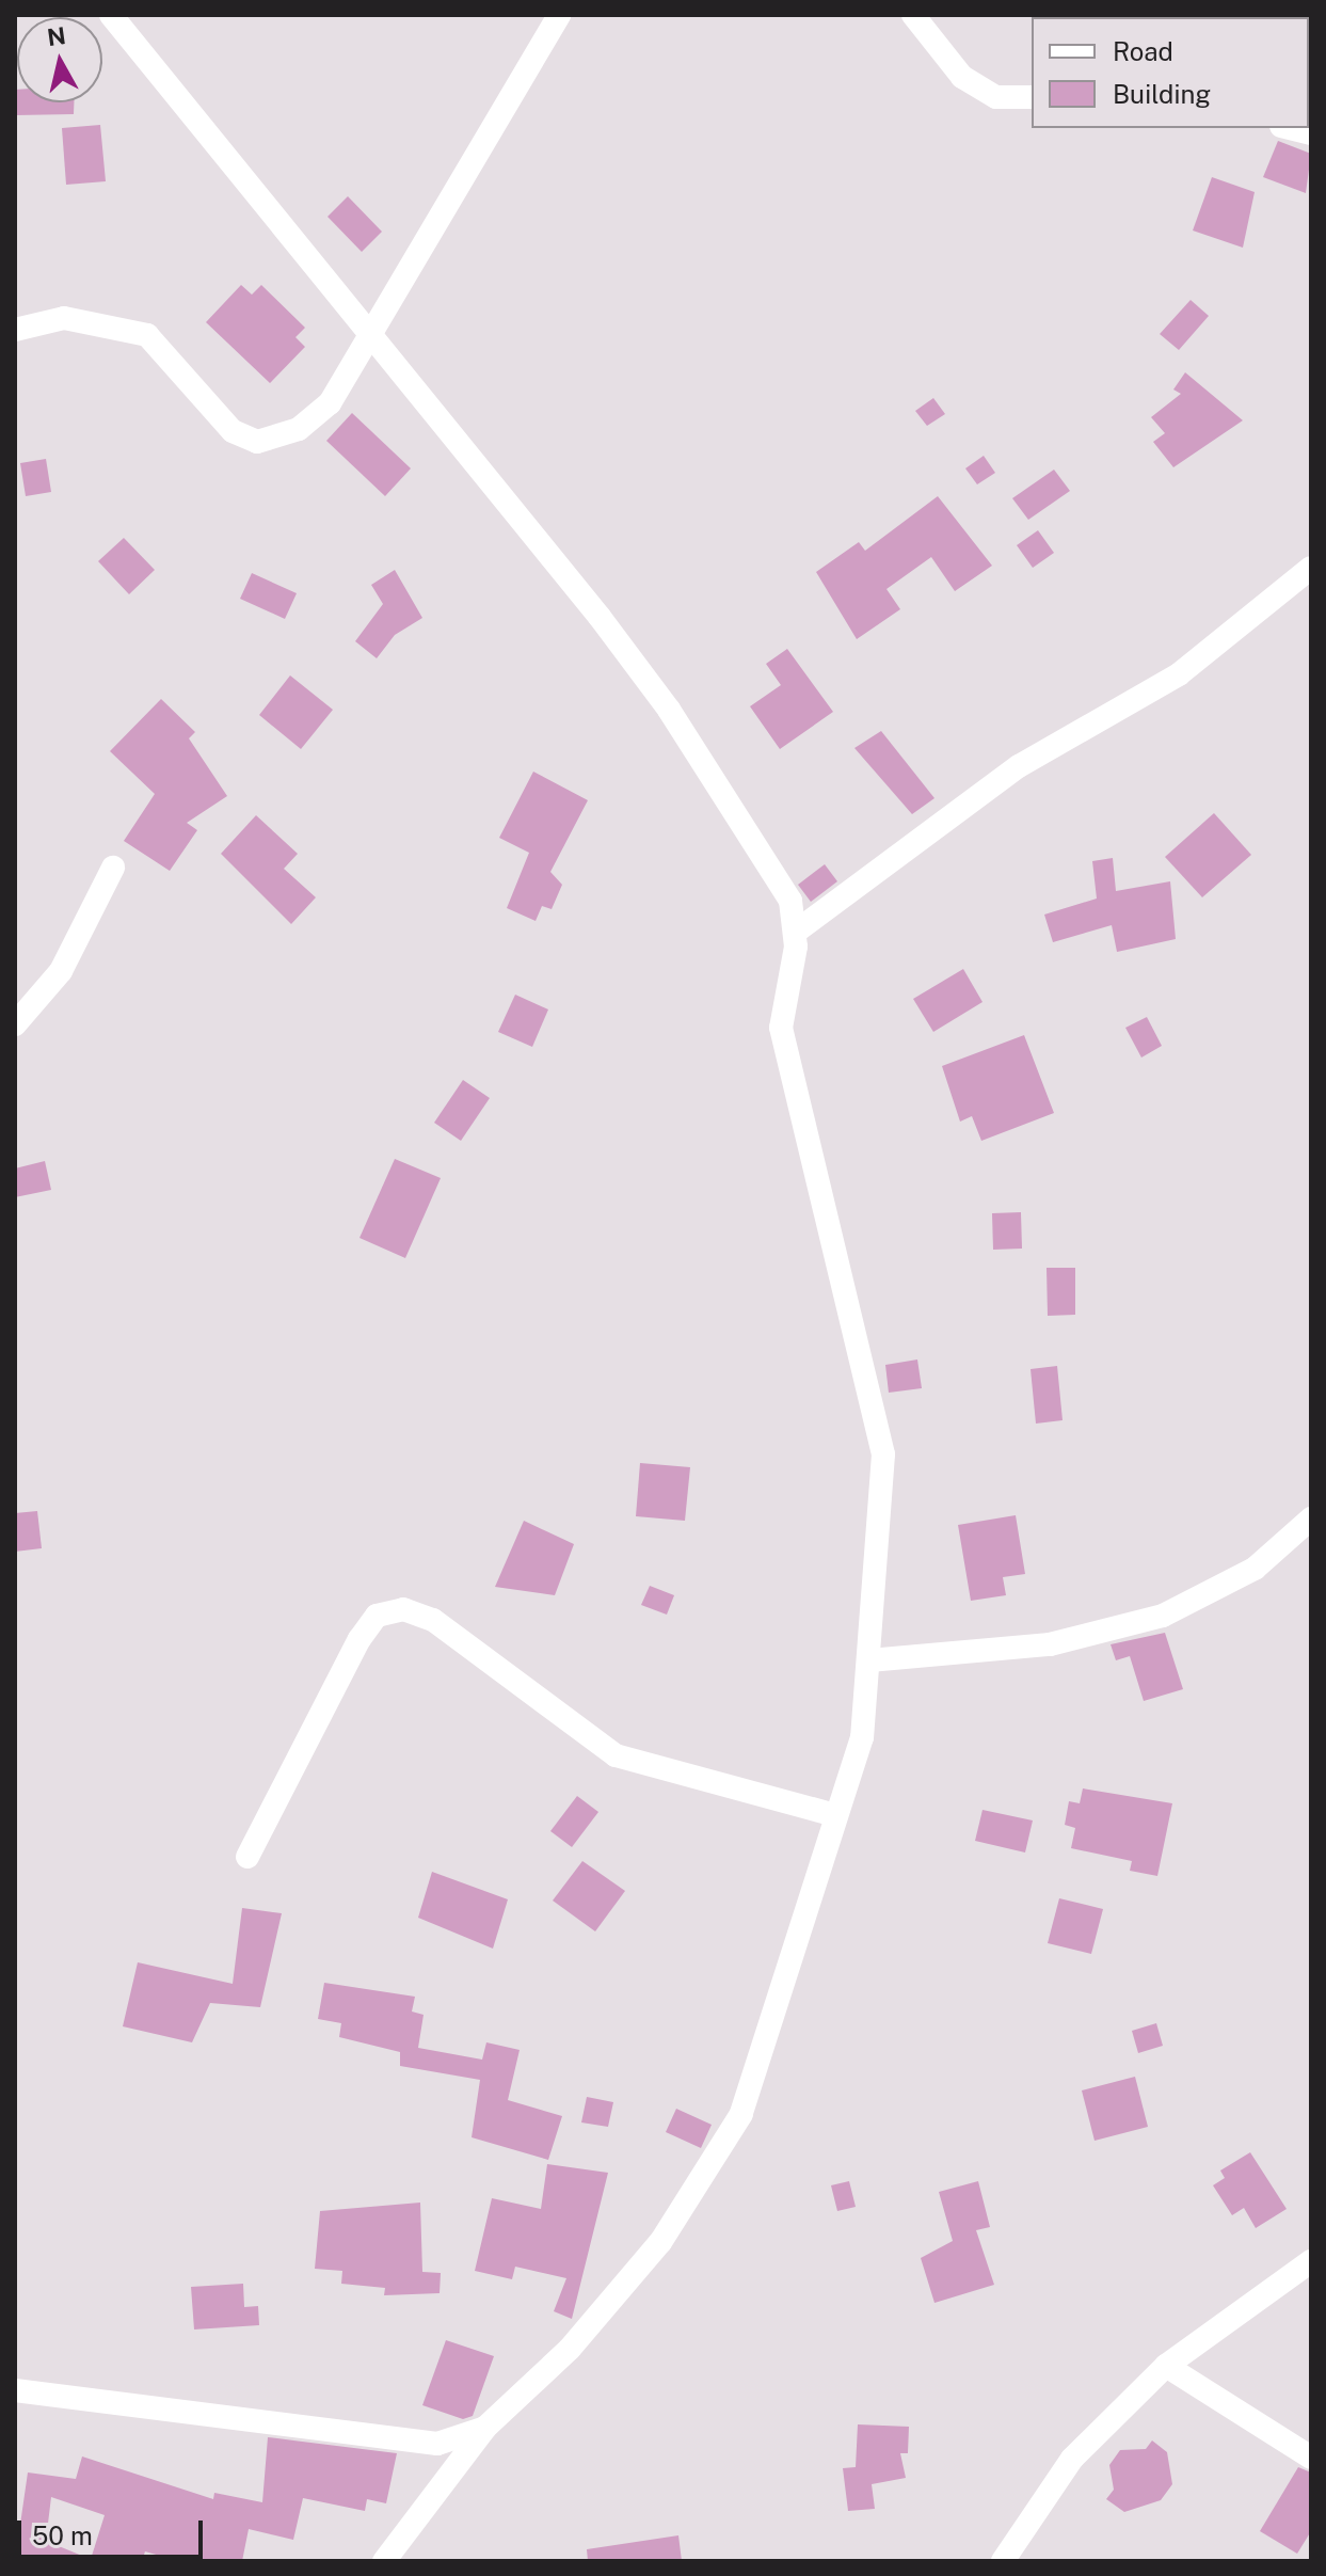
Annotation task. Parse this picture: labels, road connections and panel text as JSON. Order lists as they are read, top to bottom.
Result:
{
  "legend": ["Road", "Building"],
  "scale_bar": "50 m",
  "north": "top"
}
